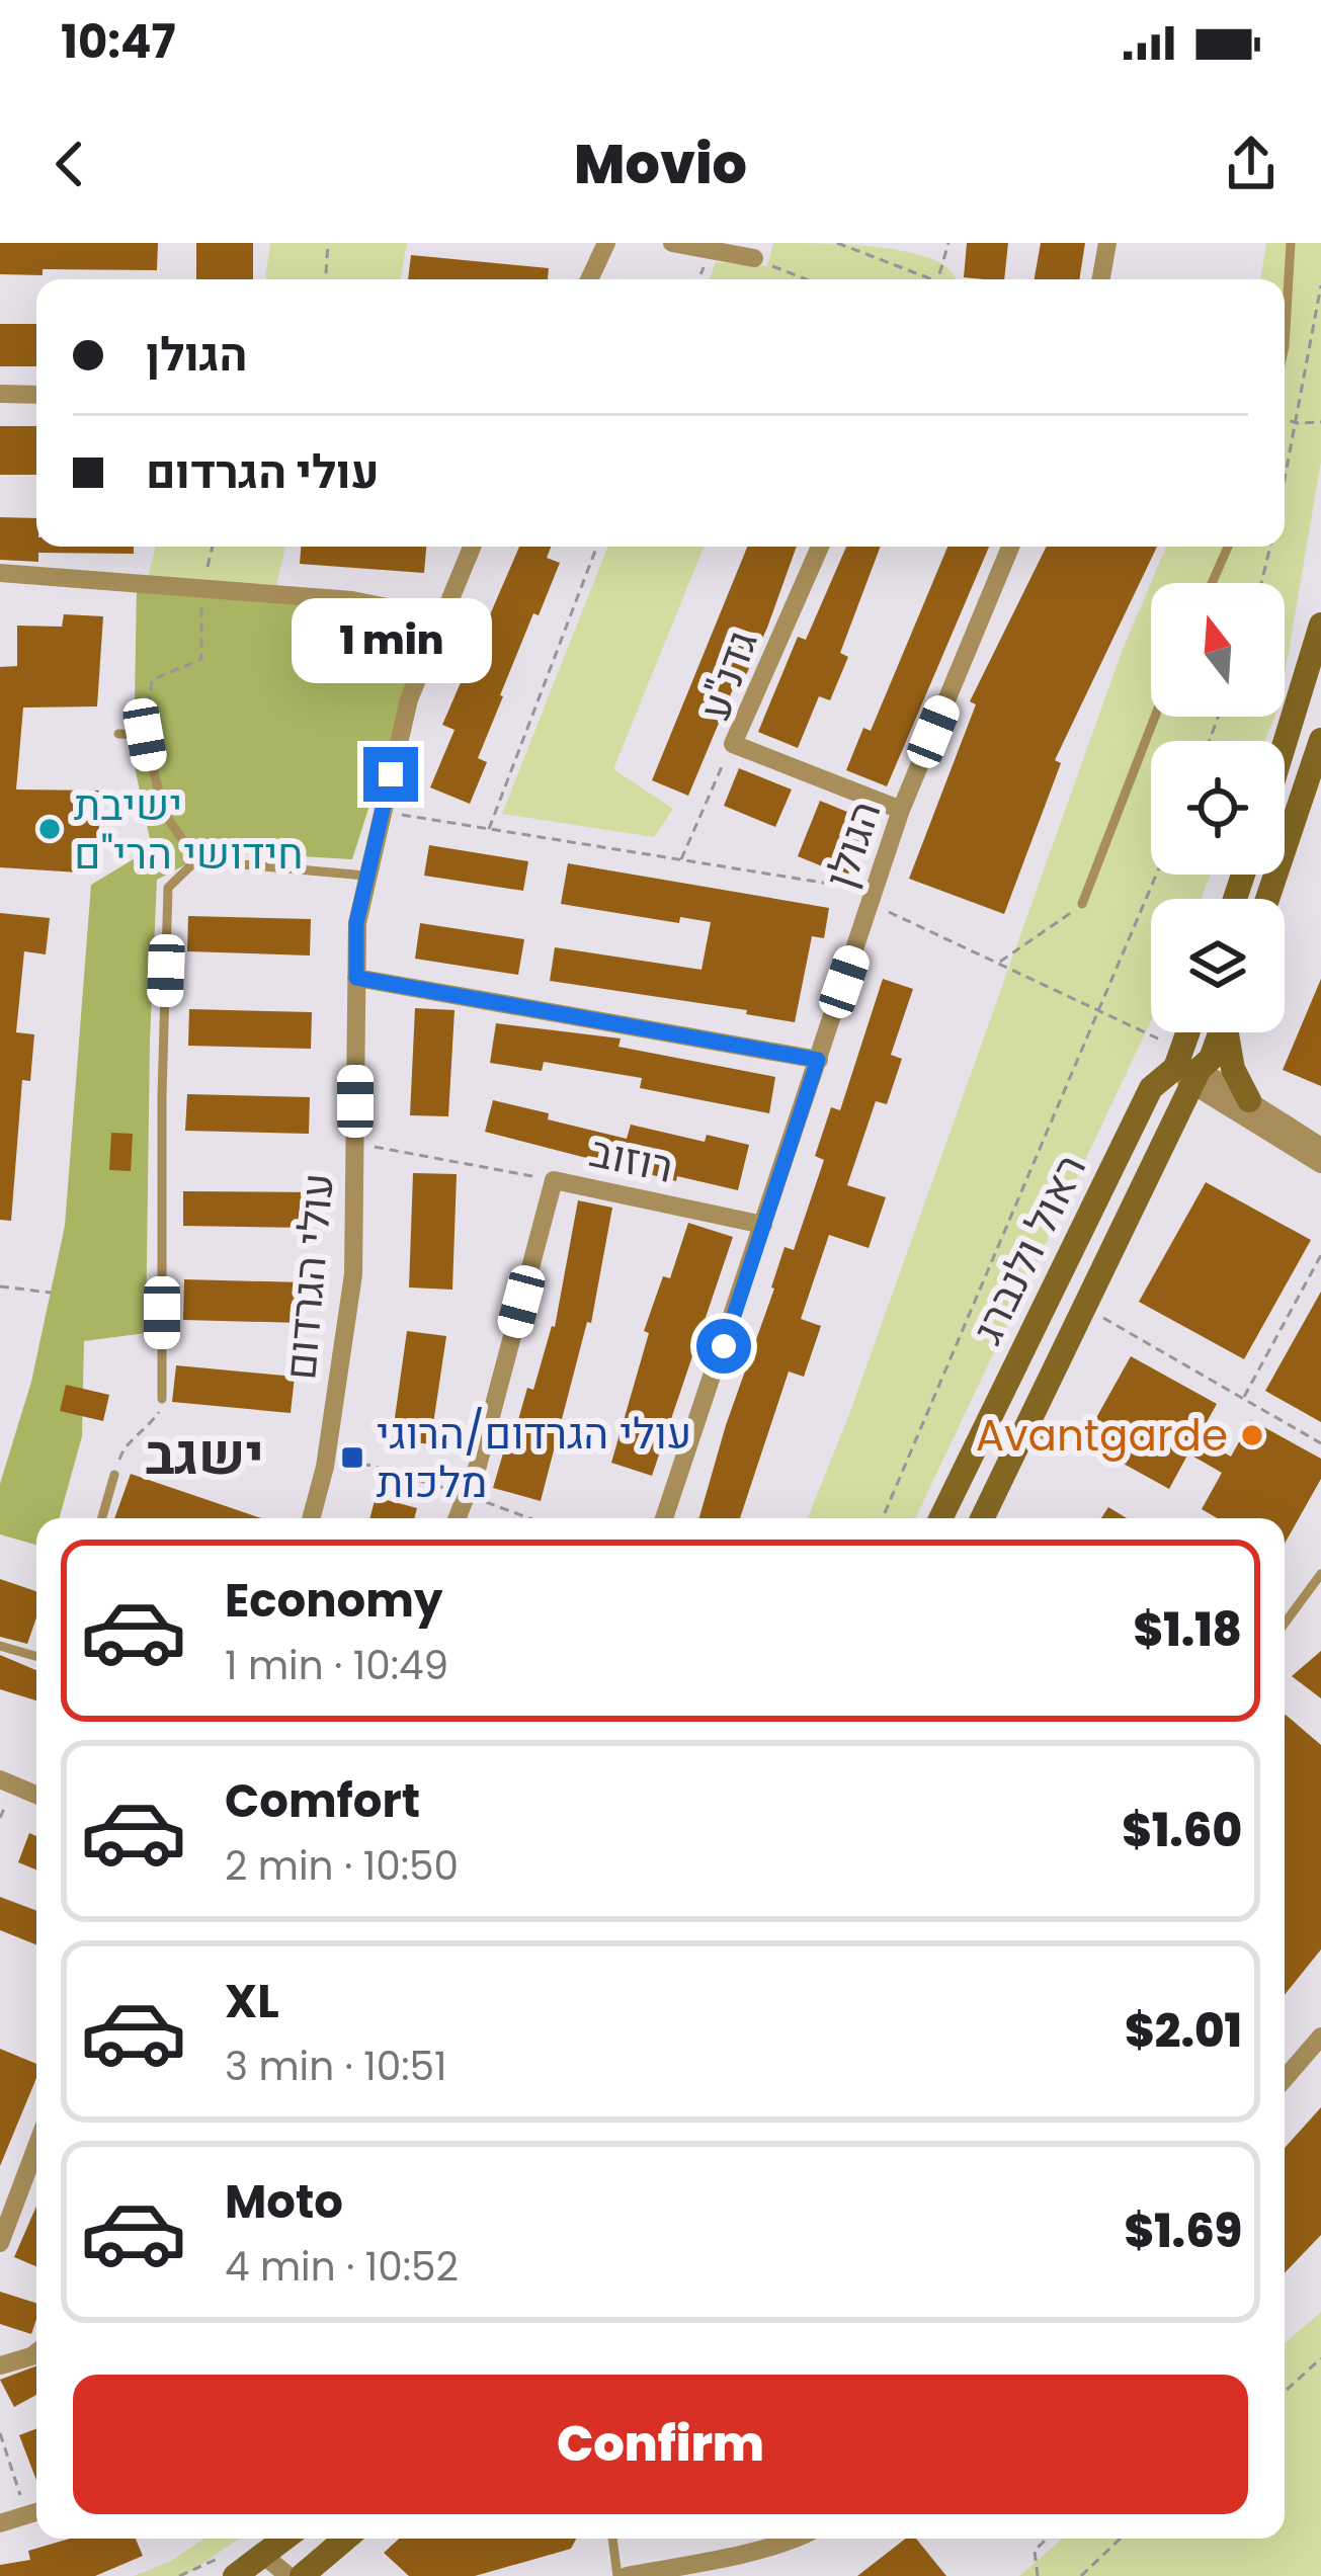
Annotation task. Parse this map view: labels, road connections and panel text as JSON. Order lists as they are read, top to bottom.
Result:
{
  "streets": {
    "street": [
      "גדנ\"ע",
      "הגולן",
      "רוזוב",
      "ראול ולנברג",
      "עולי הגרדום"
    ]
  },
  "crossings": [
    ["גדנ\"ע", "הגולן"],
    ["הגולן", "רוזוב"]
  ],
  "districts": ["ישגב"],
  "places": {
    "other": ["ישיבת חידושי הרי\"ם", "Avantgarde"],
    "transit": ["עולי הגרדום/הרוגי מלכות"]
  },
  "north": "top",
  "page": {
    "status": "10:47",
    "header": "Movio",
    "banner": ["הגולן", "עולי הגרדום"],
    "bubble": "1 min",
    "list": [
      {
        "name": "Economy",
        "note": "1 min · 10:49",
        "value": "$1.18"
      },
      {
        "name": "Comfort",
        "note": "2 min · 10:50",
        "value": "$1.60"
      },
      {
        "name": "XL",
        "note": "3 min · 10:51",
        "value": "$2.01"
      },
      {
        "name": "Moto",
        "note": "4 min · 10:52",
        "value": "$1.69"
      }
    ],
    "buttons": "Confirm"
  }
}
